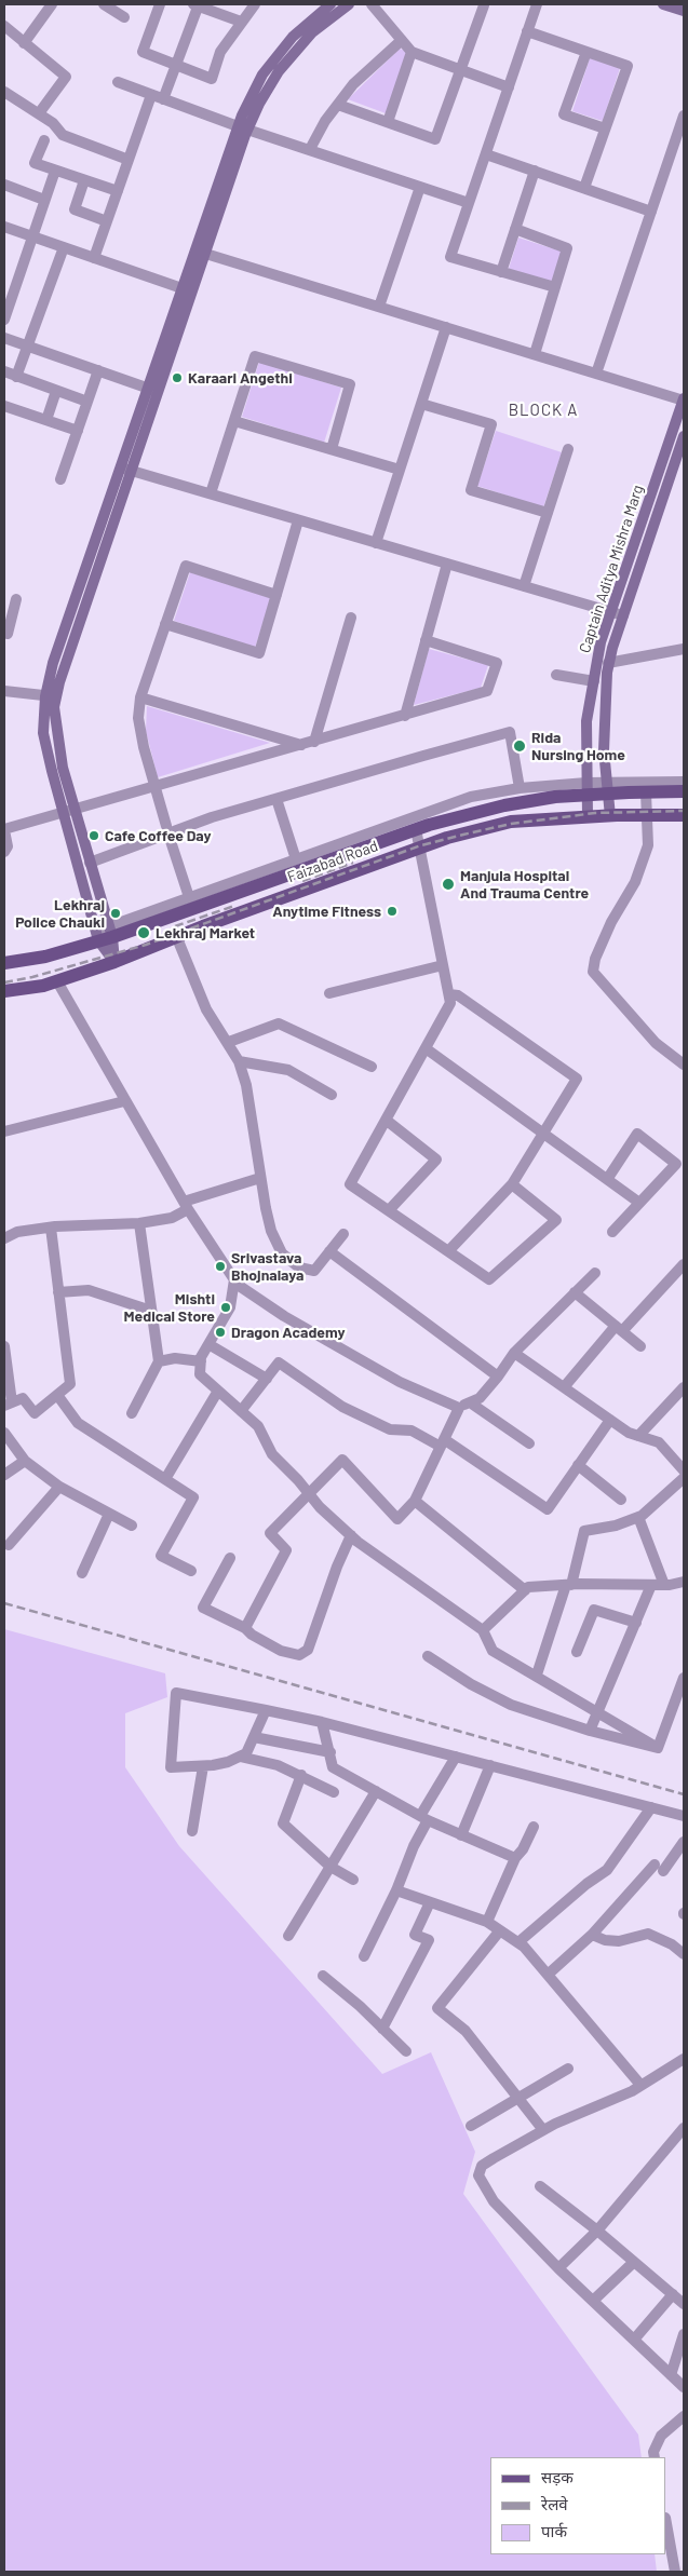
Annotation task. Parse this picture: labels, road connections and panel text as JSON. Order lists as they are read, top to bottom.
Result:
{
  "streets": {
    "main road": ["Faizabad Road"],
    "street": ["Captain Aditya Mishra Marg"]
  },
  "crossings": [
    ["Captain Aditya Mishra Marg", "Faizabad Road"]
  ],
  "districts": ["BLOCK A"],
  "places": [
    "Karaari Angethi",
    "Rida Nursing Home",
    "Cafe Coffee Day",
    "Manjula Hospital And Trauma Centre",
    "Anytime Fitness",
    "Lekhraj Police Chauki",
    "Lekhraj Market",
    "Srivastava Bhojnalaya",
    "Mishti Medical Store",
    "Dragon Academy"
  ],
  "legend": ["सड़क", "रेलवे", "पार्क"]
}
